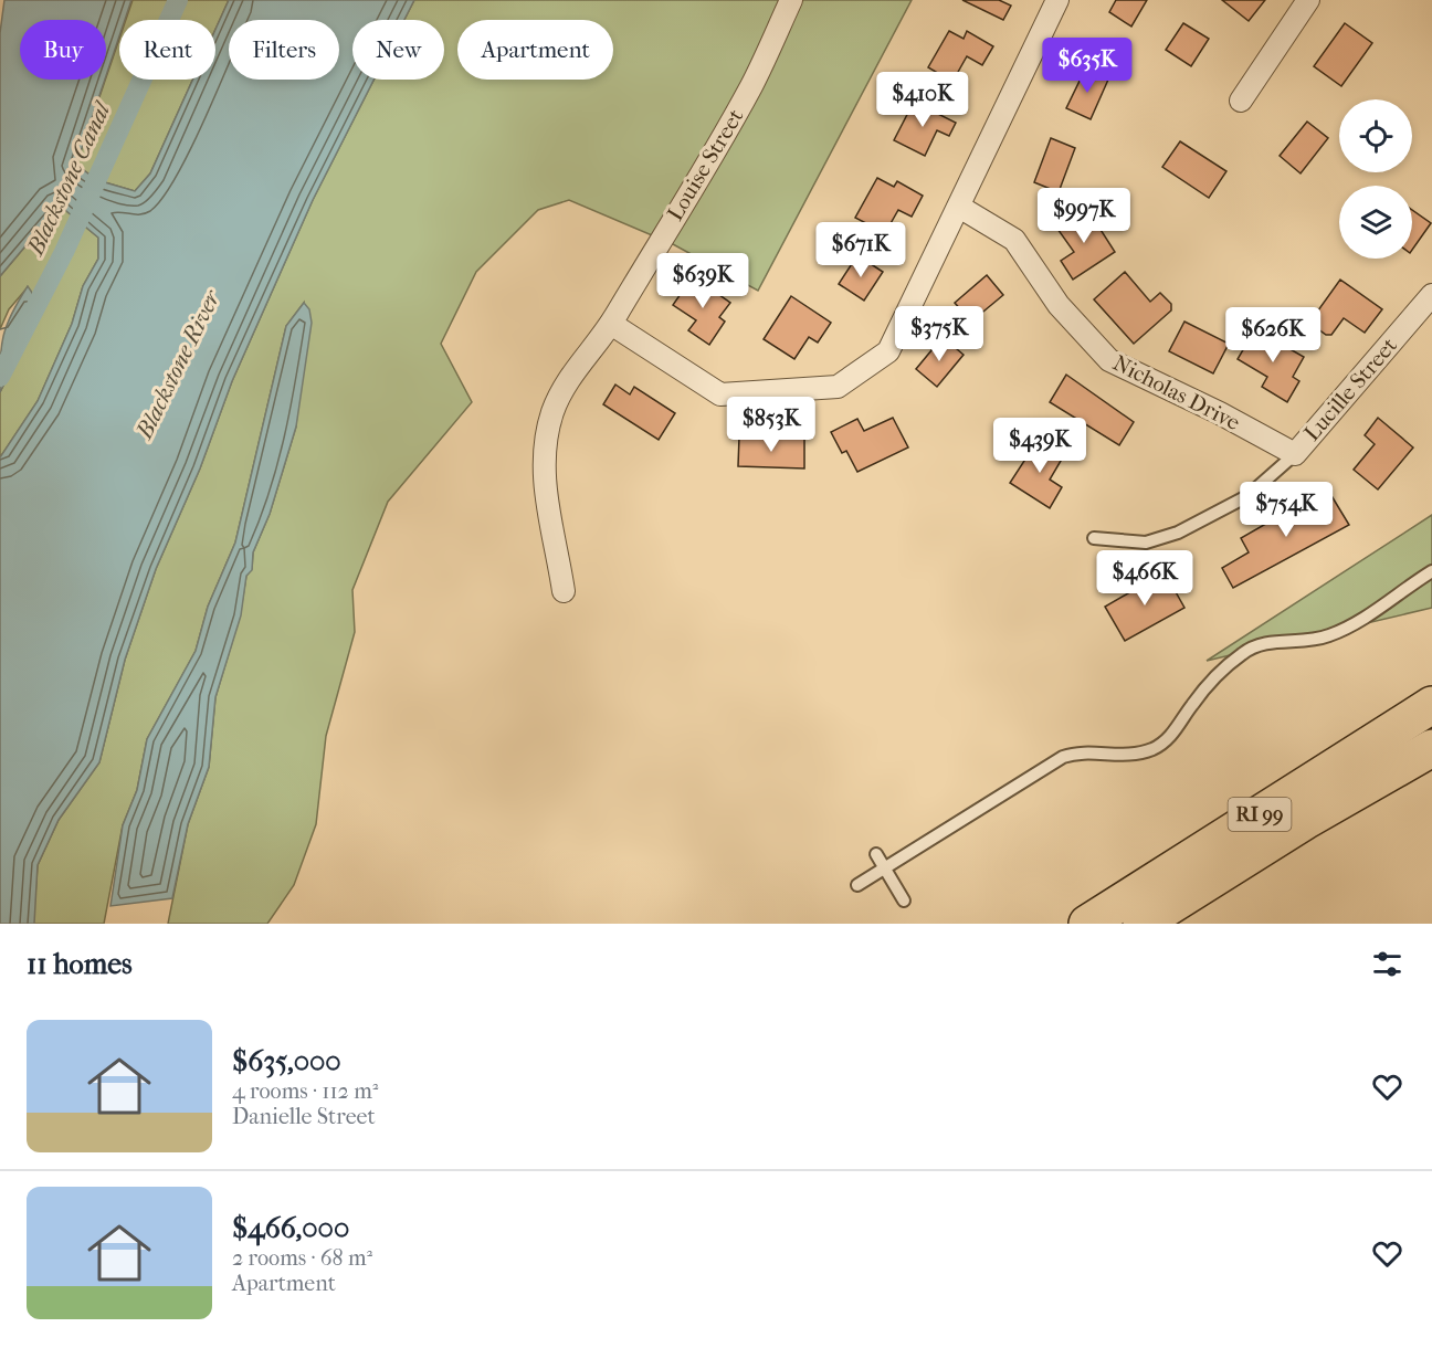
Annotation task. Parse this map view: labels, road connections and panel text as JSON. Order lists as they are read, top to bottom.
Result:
{
  "streets": {
    "highway": ["RI 99"],
    "street": ["Louise Street", "Lucille Street", "Nicholas Drive"]
  },
  "crossings": [
    ["Lucille Street", "Nicholas Drive"]
  ],
  "water": ["Blackstone Canal", "Blackstone River"],
  "page": {
    "chip": [
      "Buy",
      "Rent",
      "Filters",
      "New",
      "Apartment"
    ],
    "price": [
      "$635K",
      "$410K",
      "$997K",
      "$671K",
      "$639K",
      "$375K",
      "$626K",
      "$853K",
      "$439K",
      "$754K",
      "$466K"
    ],
    "heading": "11 homes",
    "list": [
      {
        "name": "$635,000",
        "note": "4 rooms · 112 m² · Danielle Street"
      },
      {
        "name": "$466,000",
        "note": "2 rooms · 68 m² · Apartment"
      }
    ]
  }
}
